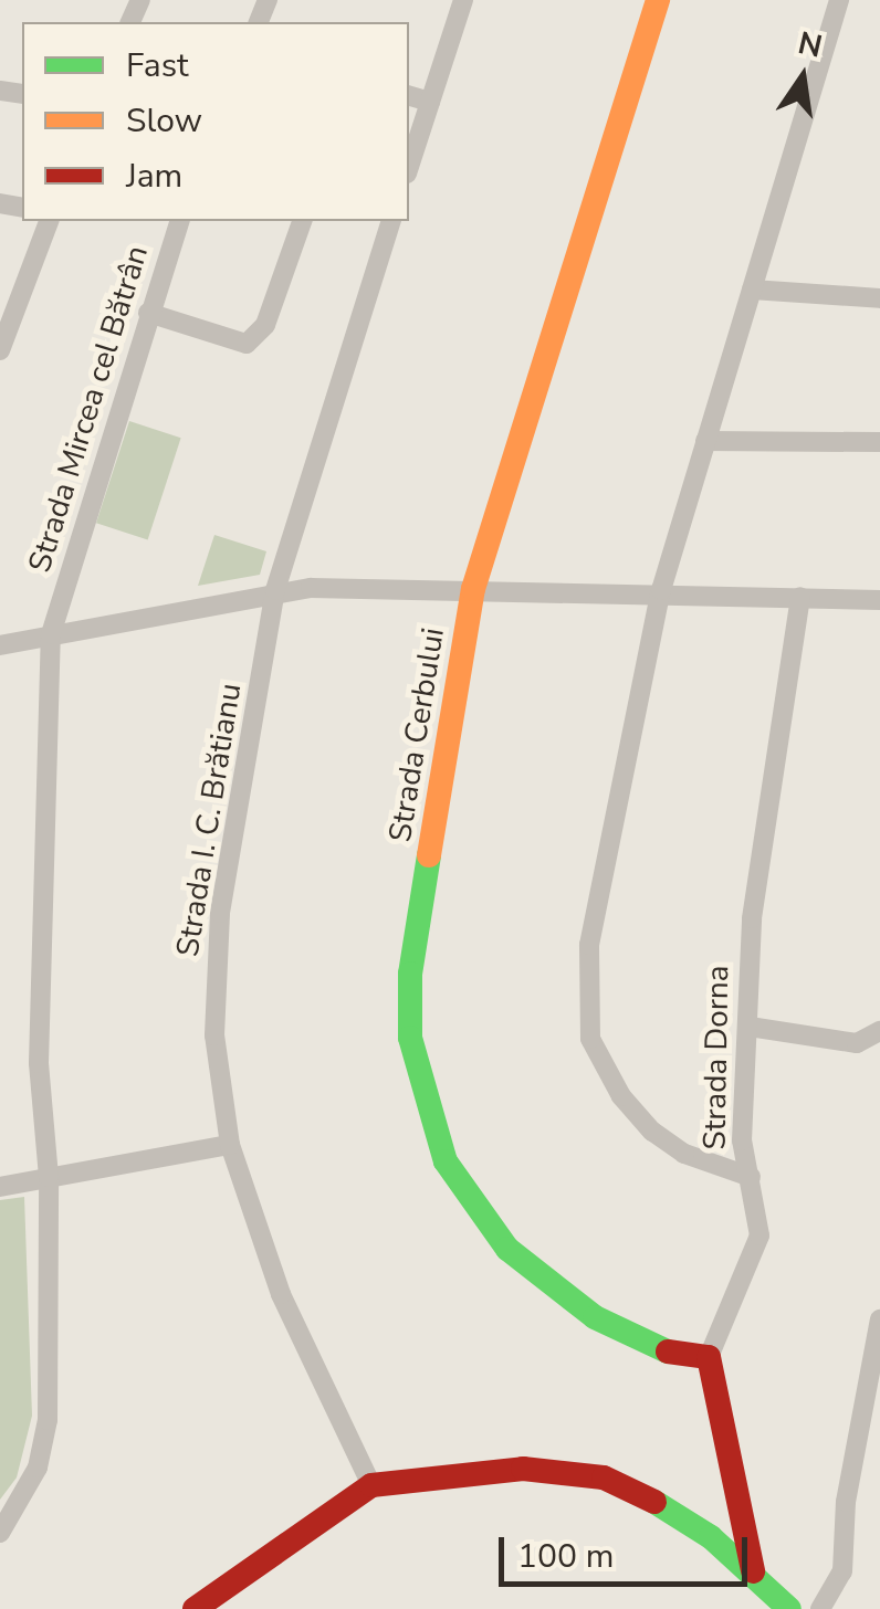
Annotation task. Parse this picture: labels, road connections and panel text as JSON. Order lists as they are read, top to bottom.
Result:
{
  "streets": {
    "street": [
      "Strada Mircea cel Bătrân",
      "Strada Cerbului",
      "Strada I. C. Brătianu",
      "Strada Dorna"
    ]
  },
  "crossings": [
    ["Strada Cerbului", "Strada Dorna"]
  ],
  "legend": ["Fast", "Slow", "Jam"],
  "scale_bar": "100 m",
  "north": "top"
}
